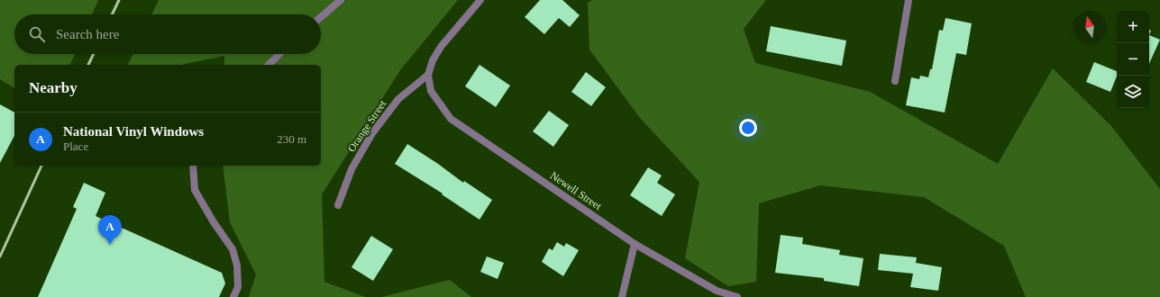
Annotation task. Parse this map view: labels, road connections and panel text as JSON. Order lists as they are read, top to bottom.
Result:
{
  "streets": {
    "street": ["Orange Street", "Newell Street"]
  },
  "crossings": [
    ["Orange Street", "Newell Street"]
  ],
  "north": "top",
  "page": {
    "map_buttons": ["+", "−"],
    "search": "Search here",
    "heading": "Nearby",
    "list": [
      {
        "mark": "A",
        "name": "National Vinyl Windows",
        "note": "Place",
        "value": "230 m"
      }
    ],
    "pins": "A"
  }
}
